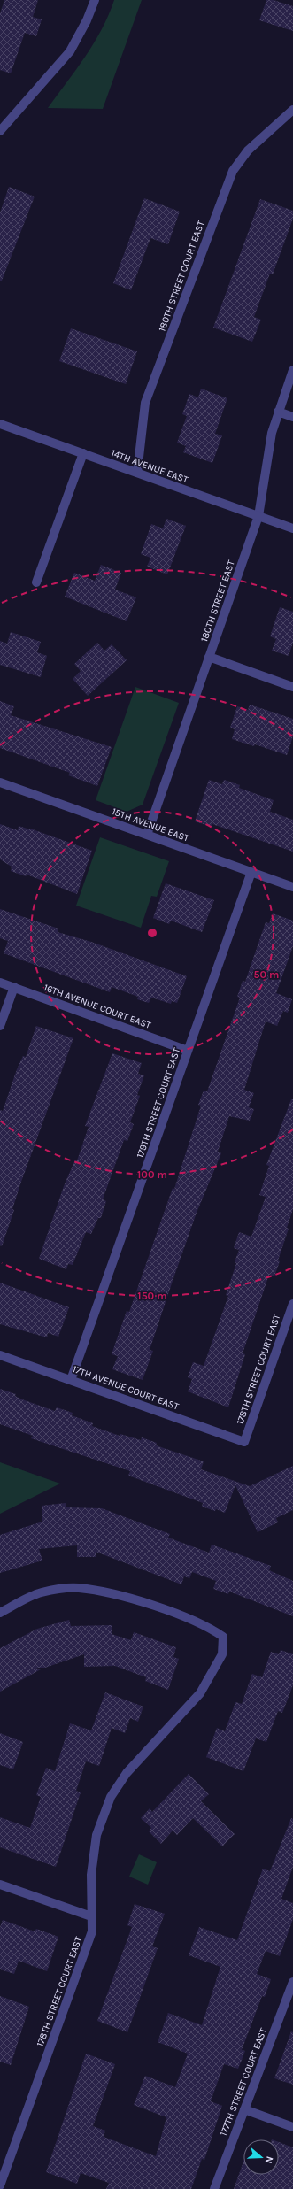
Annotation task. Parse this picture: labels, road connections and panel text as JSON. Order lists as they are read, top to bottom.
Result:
{
  "streets": {
    "street": [
      "180TH STREET COURT EAST",
      "14TH AVENUE EAST",
      "180TH STREET EAST",
      "15TH AVENUE EAST",
      "16TH AVENUE COURT EAST",
      "179TH STREET COURT EAST",
      "178TH STREET COURT EAST",
      "17TH AVENUE COURT EAST",
      "177TH STREET COURT EAST"
    ]
  },
  "crossings": [
    ["180TH STREET COURT EAST", "14TH AVENUE EAST"],
    ["14TH AVENUE EAST", "180TH STREET EAST"],
    ["180TH STREET EAST", "15TH AVENUE EAST"],
    ["15TH AVENUE EAST", "179TH STREET COURT EAST"],
    ["16TH AVENUE COURT EAST", "179TH STREET COURT EAST"],
    ["179TH STREET COURT EAST", "17TH AVENUE COURT EAST"],
    ["178TH STREET COURT EAST", "17TH AVENUE COURT EAST"]
  ],
  "north": "right",
  "rings": ["50 m", "100 m", "150 m"]
}
